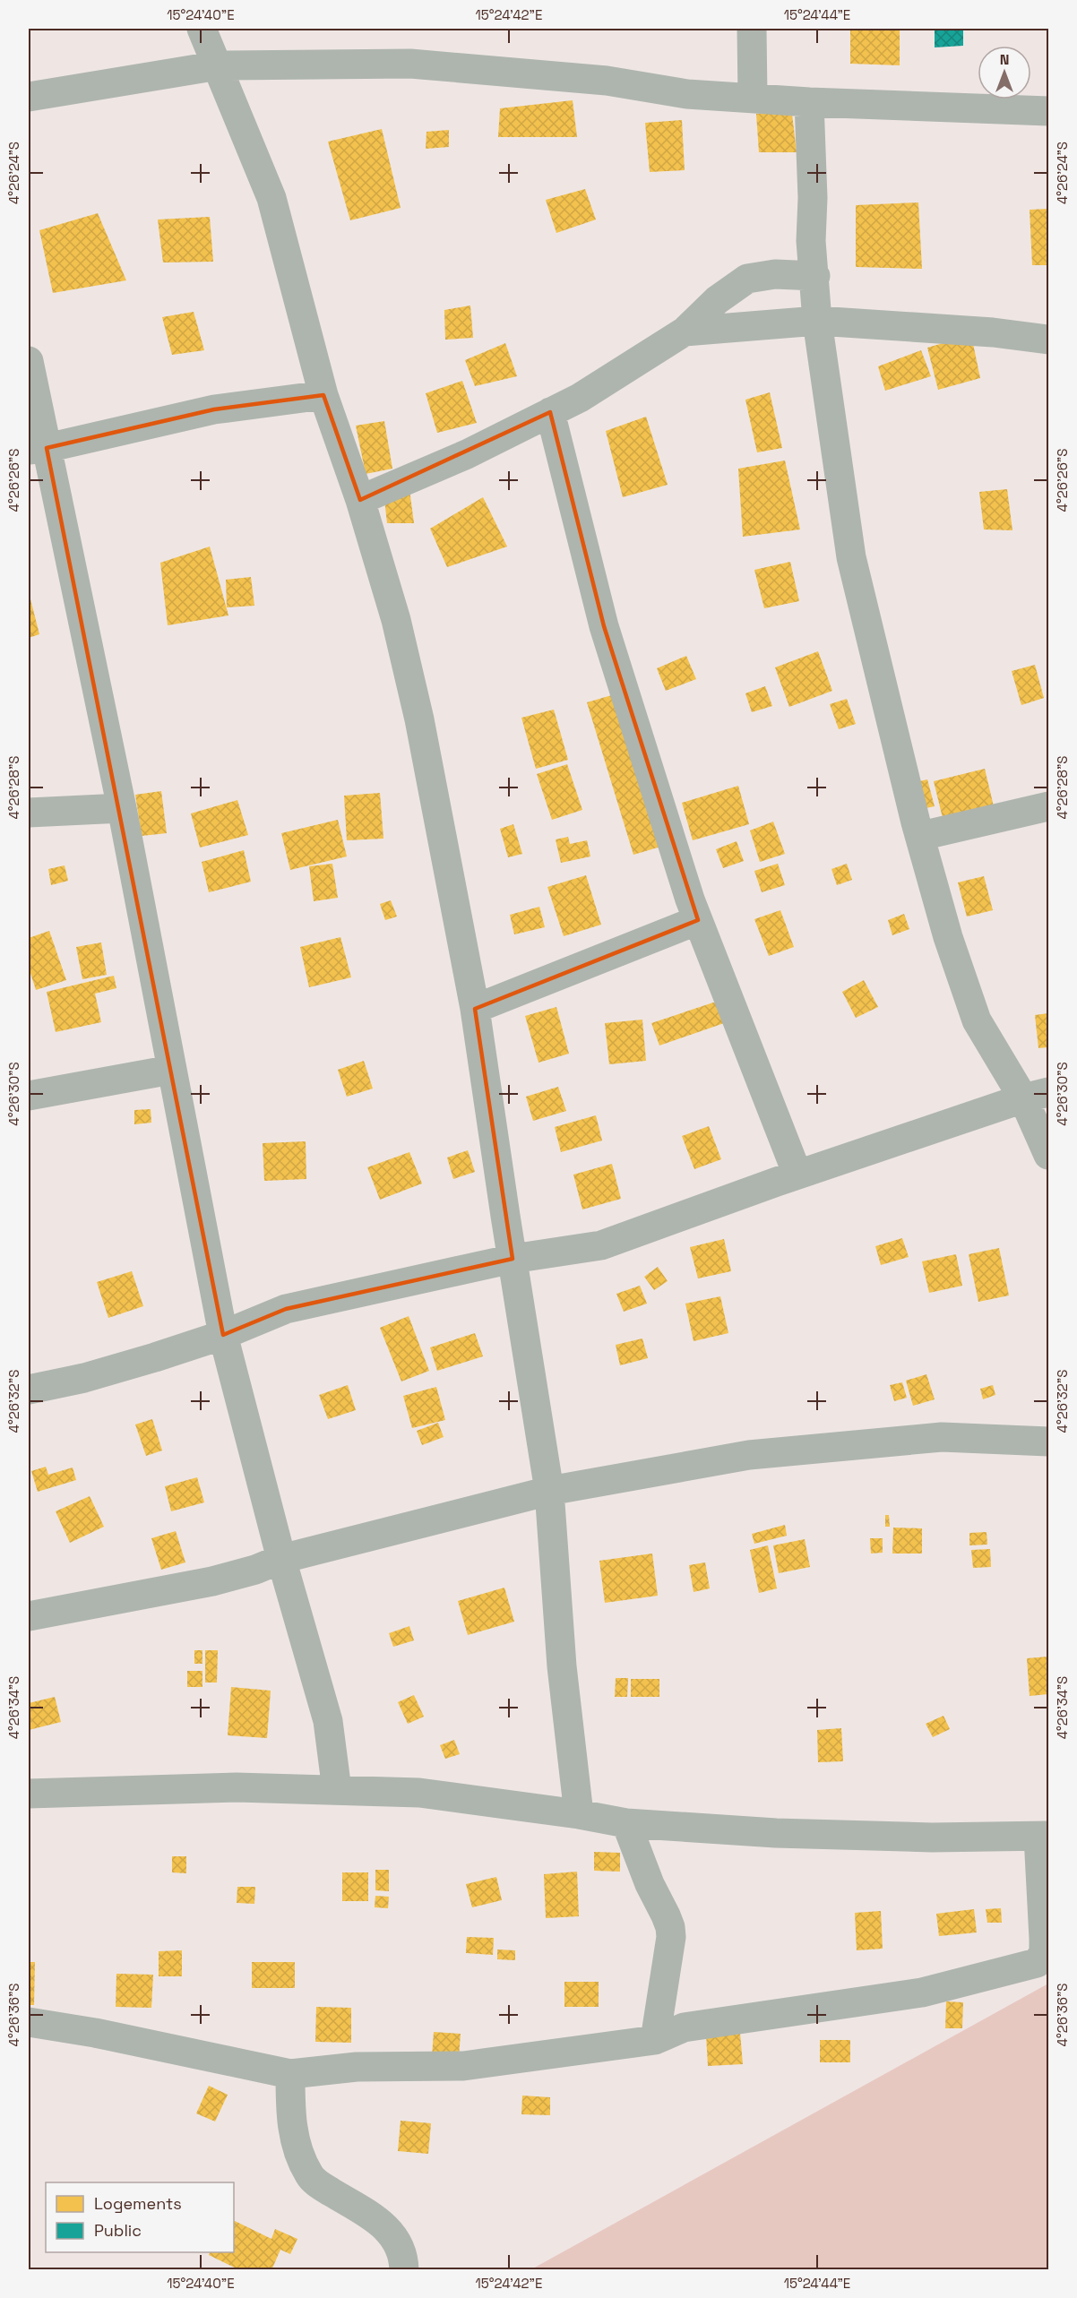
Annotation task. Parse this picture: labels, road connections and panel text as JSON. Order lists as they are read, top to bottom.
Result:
{
  "legend": ["Logements", "Public"],
  "north": "top",
  "coordinates": [
    "15°24'40\"E",
    "15°24'42\"E",
    "15°24'44\"E",
    "4°26'24\"S",
    "4°26'26\"S",
    "4°26'28\"S",
    "4°26'30\"S",
    "4°26'32\"S",
    "4°26'34\"S",
    "4°26'36\"S"
  ]
}
